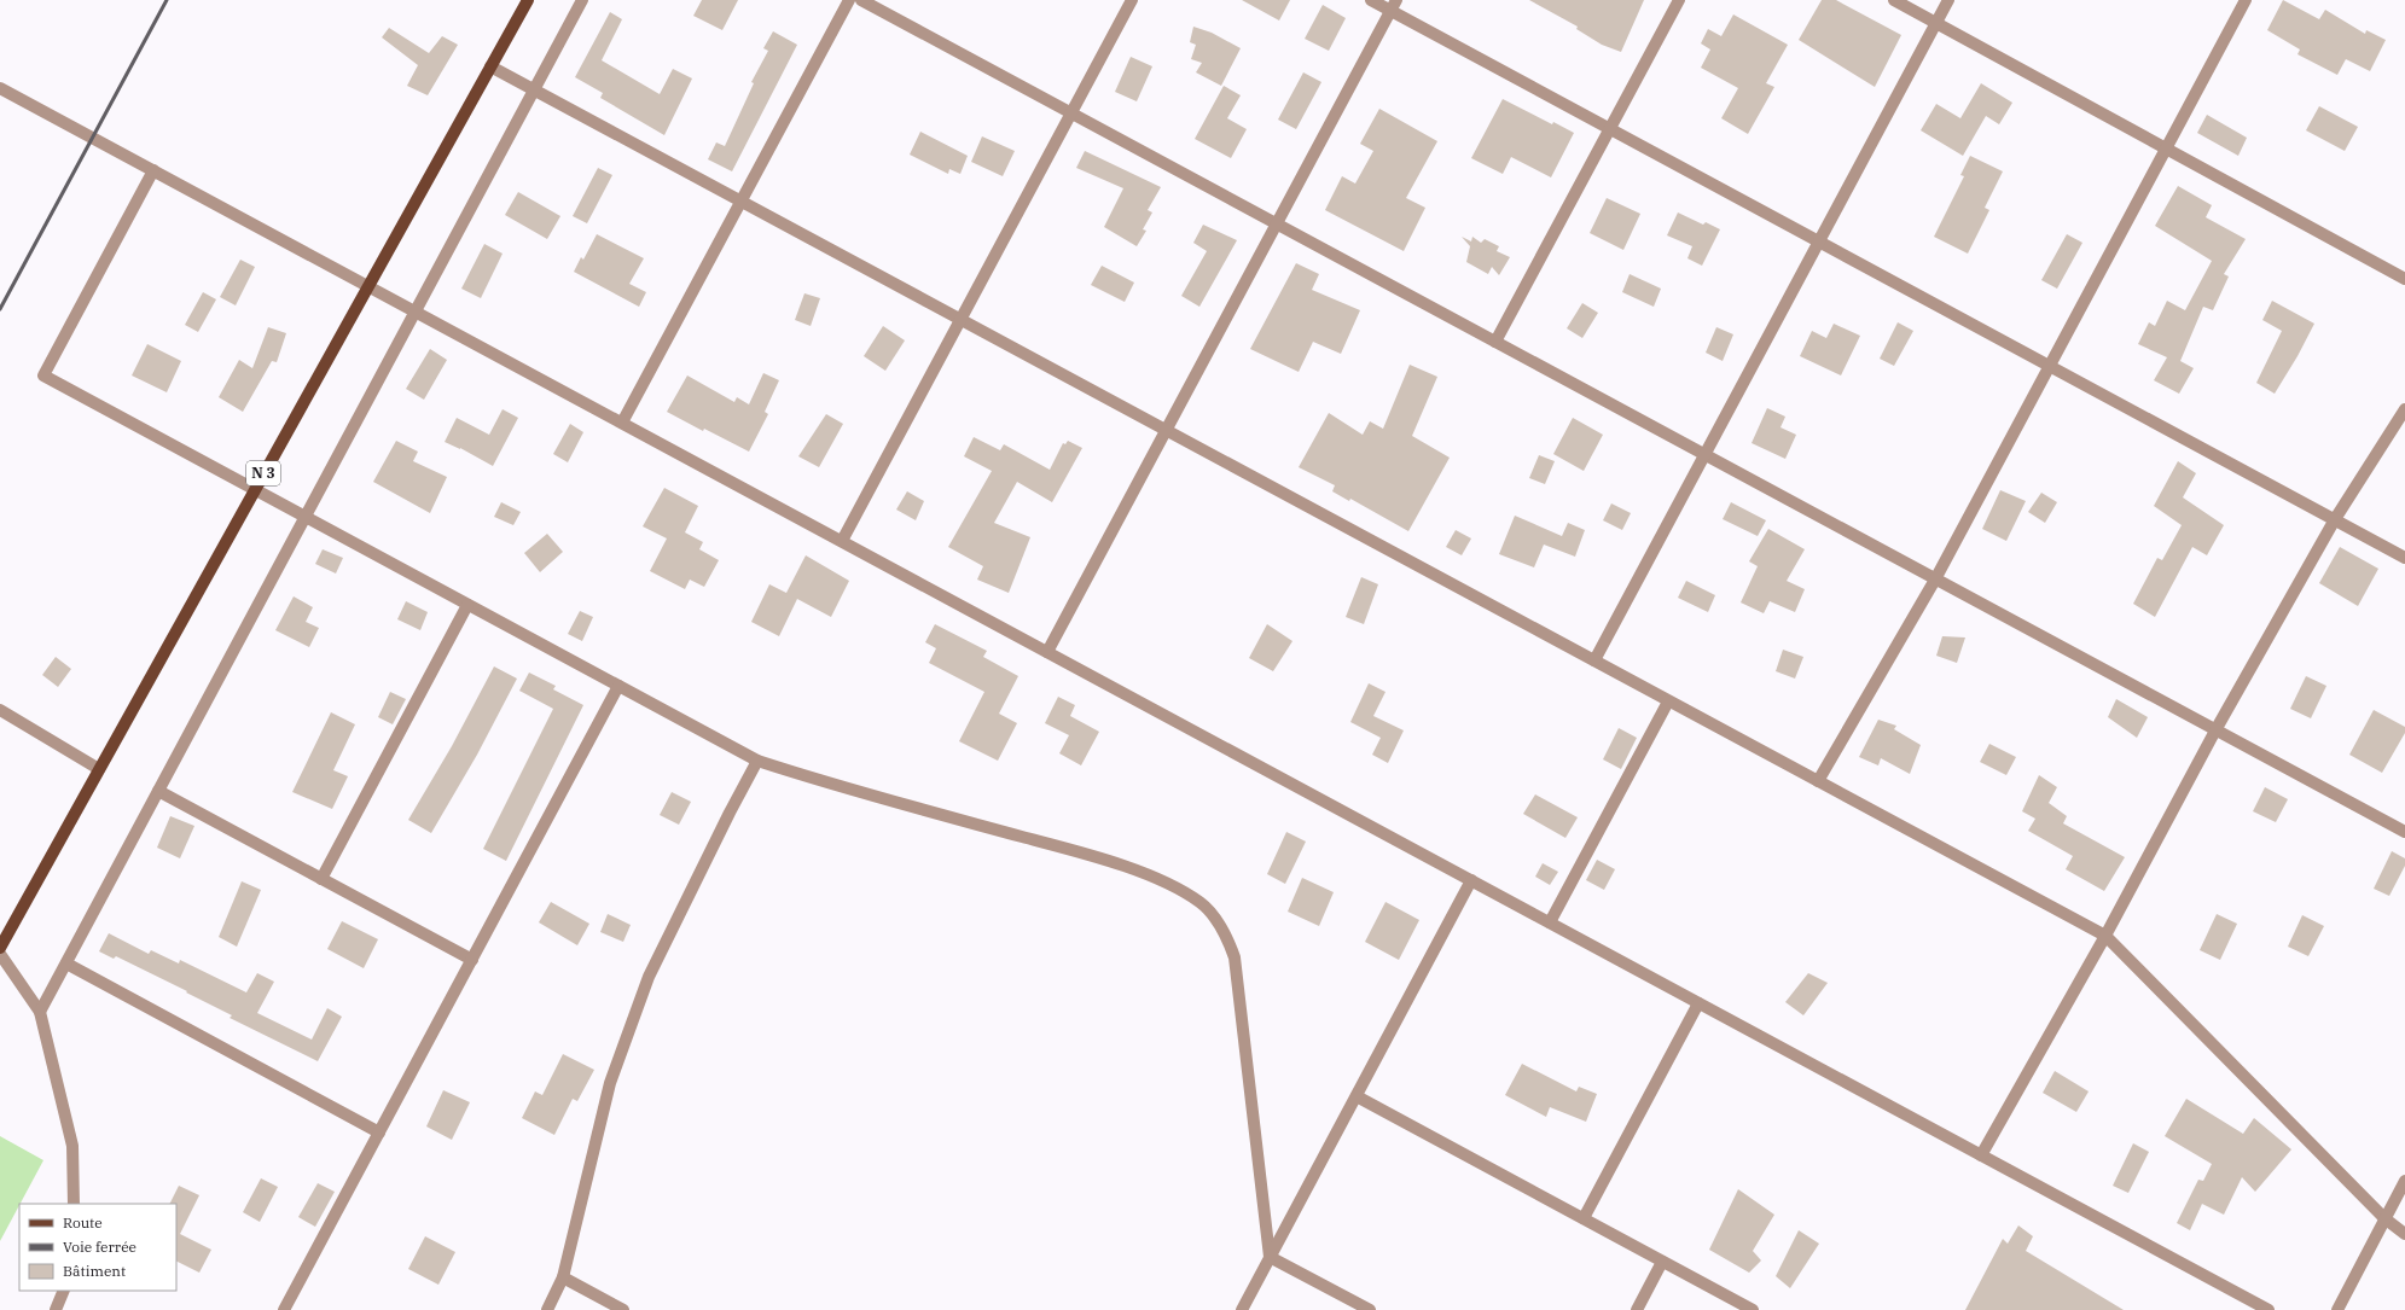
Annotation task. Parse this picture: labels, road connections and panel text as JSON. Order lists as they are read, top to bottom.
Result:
{
  "streets": {
    "main road": ["N 3"]
  },
  "legend": ["Route", "Voie ferrée", "Bâtiment"]
}
